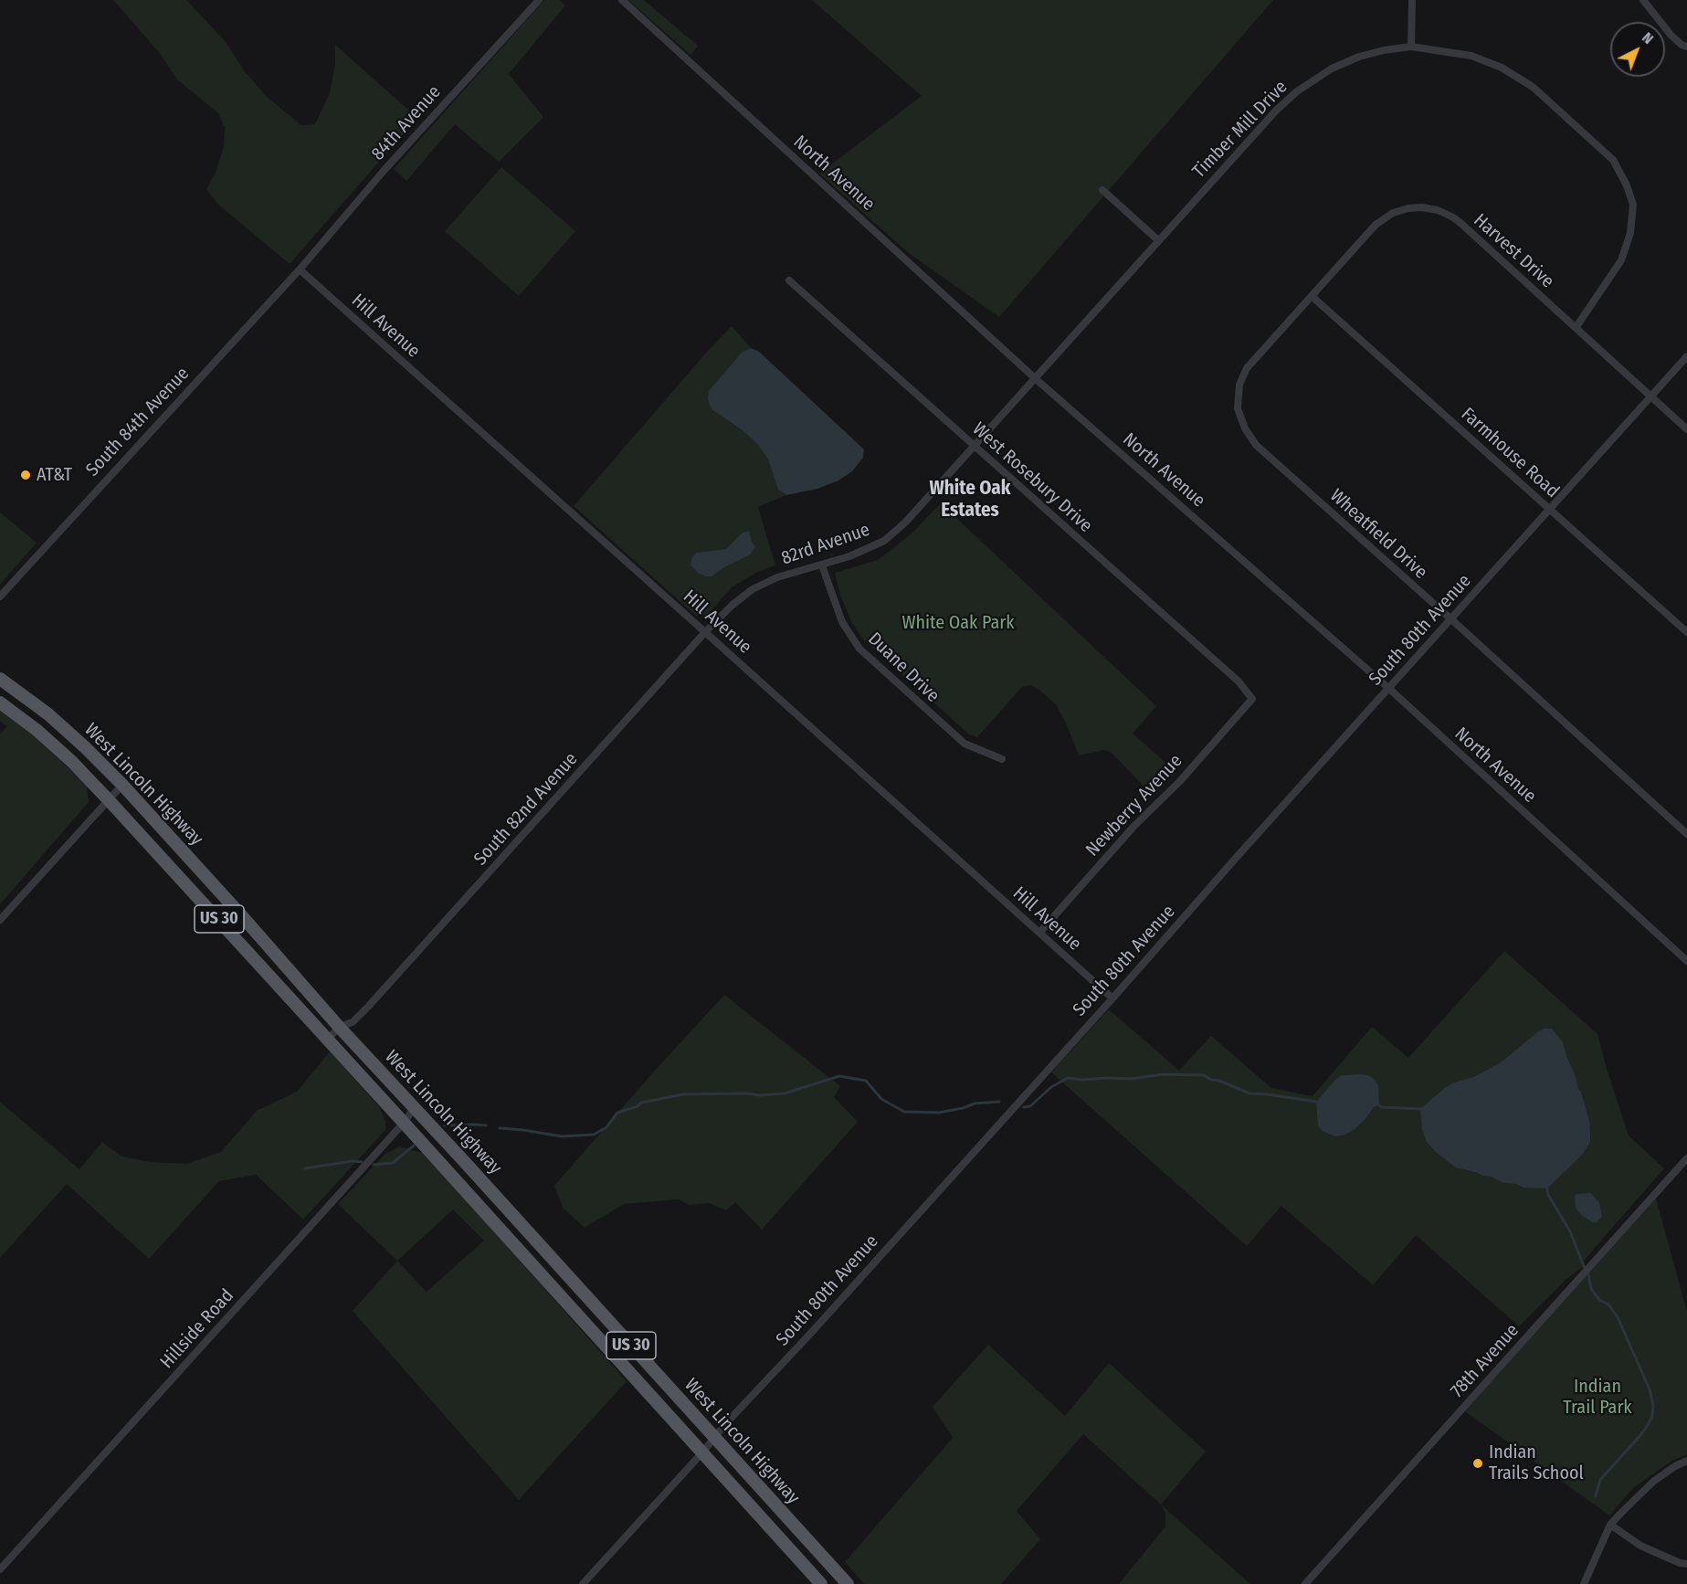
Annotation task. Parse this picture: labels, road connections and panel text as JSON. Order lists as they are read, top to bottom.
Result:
{
  "streets": {
    "main road": ["West Lincoln Highway", "US 30"],
    "street": [
      "84th Avenue",
      "Timber Mill Drive",
      "North Avenue",
      "Harvest Drive",
      "Hill Avenue",
      "South 84th Avenue",
      "Farmhouse Road",
      "West Rosebury Drive",
      "Wheatfield Drive",
      "82rd Avenue",
      "South 80th Avenue",
      "Duane Drive",
      "Newberry Avenue",
      "South 82nd Avenue",
      "Hillside Road",
      "78th Avenue"
    ]
  },
  "crossings": [
    ["84th Avenue", "Hill Avenue"],
    ["84th Avenue", "South 84th Avenue"],
    ["Timber Mill Drive", "North Avenue"],
    ["Timber Mill Drive", "Harvest Drive"],
    ["Timber Mill Drive", "82rd Avenue"],
    ["North Avenue", "82rd Avenue"],
    ["North Avenue", "South 80th Avenue"],
    ["Harvest Drive", "Farmhouse Road"],
    ["Harvest Drive", "Wheatfield Drive"],
    ["Harvest Drive", "South 80th Avenue"],
    ["Hill Avenue", "South 84th Avenue"],
    ["Hill Avenue", "82rd Avenue"],
    ["Hill Avenue", "South 80th Avenue"],
    ["Hill Avenue", "Newberry Avenue"],
    ["Hill Avenue", "South 82nd Avenue"],
    ["Farmhouse Road", "Wheatfield Drive"],
    ["Farmhouse Road", "South 80th Avenue"],
    ["West Rosebury Drive", "82rd Avenue"],
    ["West Rosebury Drive", "Newberry Avenue"],
    ["Wheatfield Drive", "South 80th Avenue"],
    ["82rd Avenue", "Duane Drive"],
    ["82rd Avenue", "South 82nd Avenue"],
    ["South 80th Avenue", "West Lincoln Highway"],
    ["West Lincoln Highway", "South 82nd Avenue"],
    ["West Lincoln Highway", "Hillside Road"]
  ],
  "districts": ["White Oak Estates"],
  "parks": ["White Oak Park", "Indian Trail Park"],
  "places": ["AT&T", "Indian Trails School"],
  "north": "top right"
}
